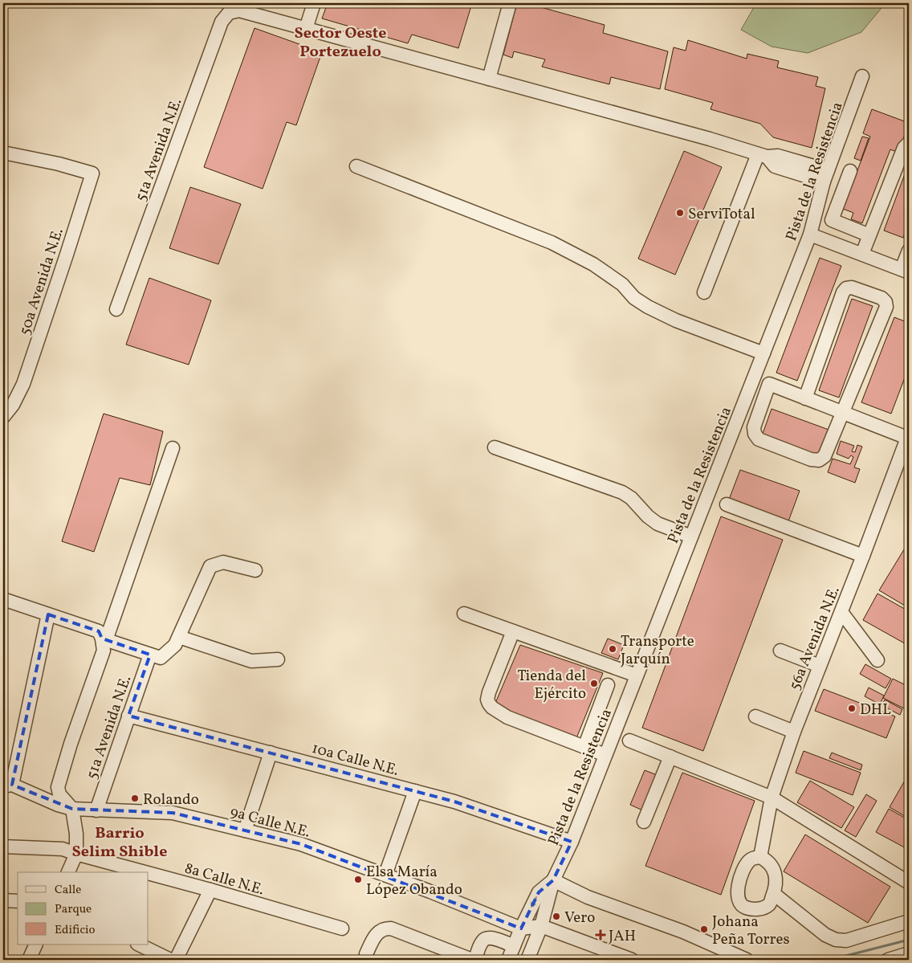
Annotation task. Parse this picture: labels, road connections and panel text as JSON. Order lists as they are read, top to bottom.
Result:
{
  "streets": {
    "street": [
      "51a Avenida N.E.",
      "Pista de la Resistencia",
      "50a Avenida N.E.",
      "56a Avenida N.E.",
      "10a Calle N.E.",
      "9a Calle N.E.",
      "8a Calle N.E."
    ]
  },
  "crossings": [
    ["51a Avenida N.E.", "10a Calle N.E."],
    ["51a Avenida N.E.", "9a Calle N.E."],
    ["Pista de la Resistencia", "10a Calle N.E."],
    ["Pista de la Resistencia", "9a Calle N.E."]
  ],
  "districts": ["Sector Oeste Portezuelo", "Barrio Selim Shible"],
  "places": {
    "other": [
      "ServiTotal",
      "Transporte Jarquín",
      "Tienda del Ejército",
      "DHL",
      "Rolando",
      "Elsa María López Obando",
      "Vero",
      "Johana Peña Torres"
    ],
    "health": ["JAH"]
  },
  "legend": ["Calle", "Parque", "Edificio"]
}
